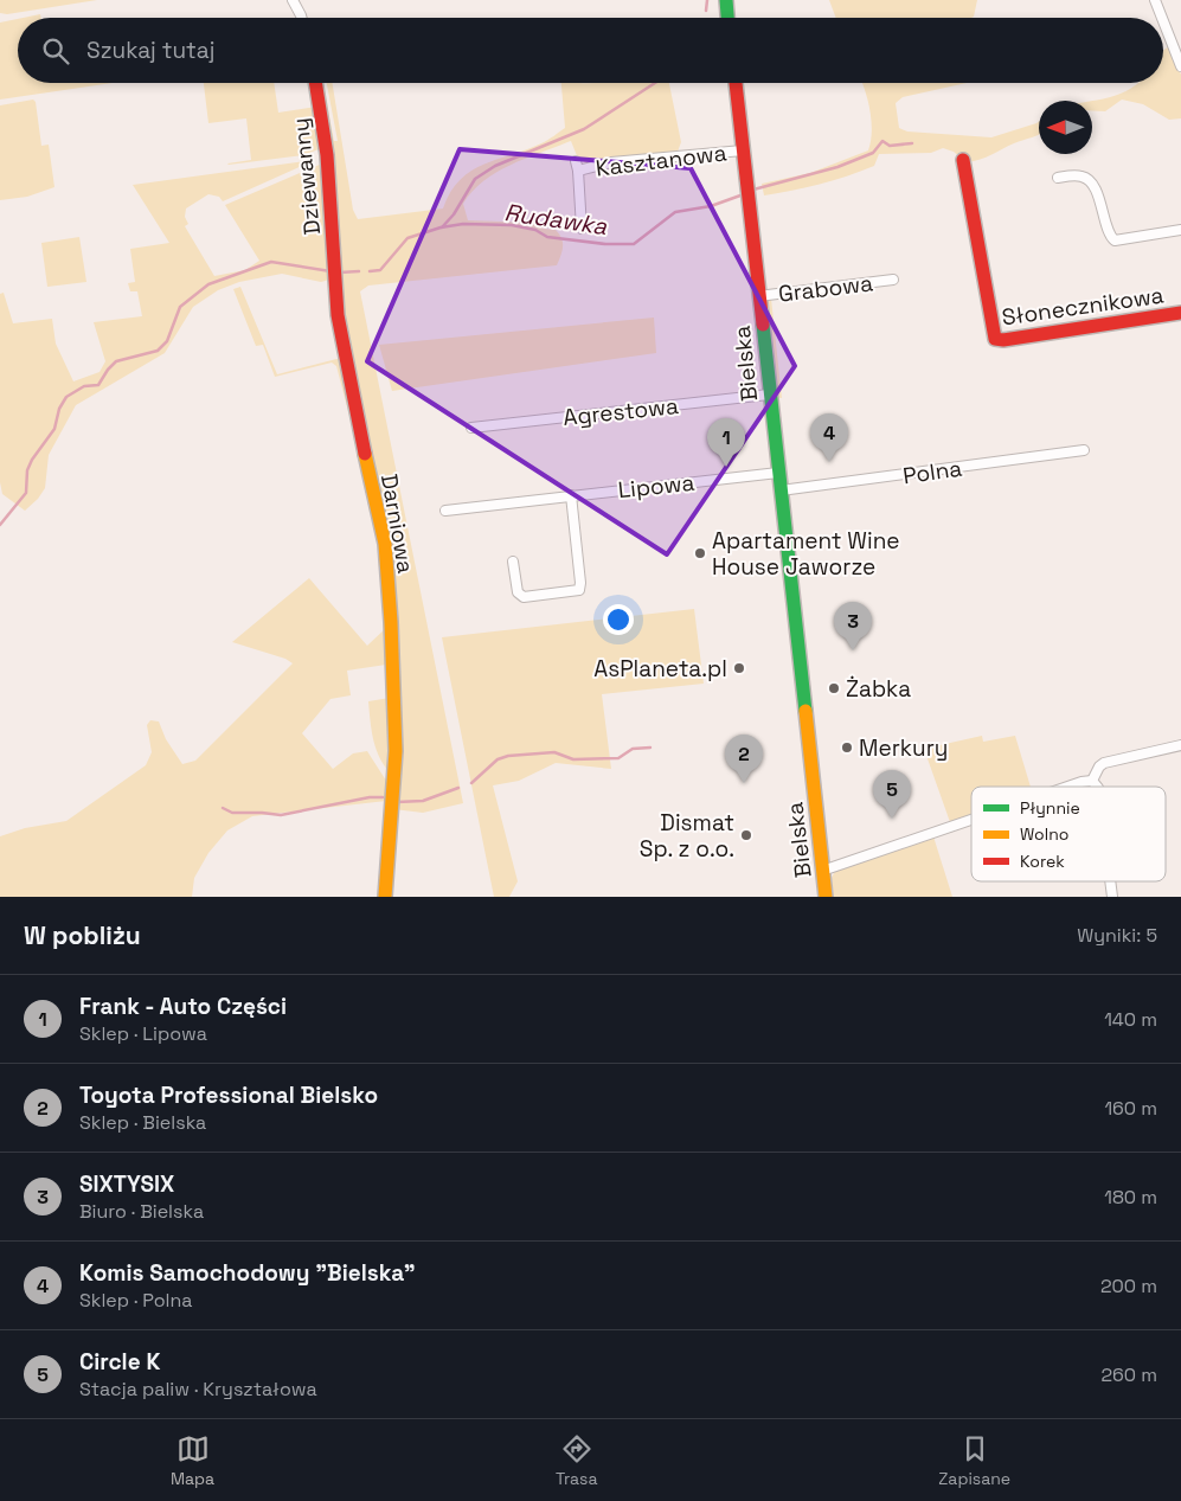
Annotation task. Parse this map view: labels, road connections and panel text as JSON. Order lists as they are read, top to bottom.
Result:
{
  "streets": {
    "street": [
      "Kasztanowa",
      "Dziewanny",
      "Grabowa",
      "Słonecznikowa",
      "Bielska",
      "Agrestowa",
      "Polna",
      "Lipowa",
      "Darniowa"
    ]
  },
  "crossings": [
    ["Kasztanowa", "Bielska"],
    ["Dziewanny", "Darniowa"],
    ["Grabowa", "Bielska"],
    ["Bielska", "Agrestowa"],
    ["Bielska", "Polna"],
    ["Bielska", "Lipowa"]
  ],
  "water": ["Rudawka"],
  "places": [
    "Apartament Wine House Jaworze",
    "AsPlaneta.pl",
    "Żabka",
    "Merkury",
    "Dismat Sp. z o.o."
  ],
  "legend": ["Płynnie", "Wolno", "Korek"],
  "north": "left",
  "page": {
    "search": "Szukaj tutaj",
    "pins": [
      "4",
      "1",
      "3",
      "2",
      "5"
    ],
    "heading": ["W pobliżu", "Wyniki: 5"],
    "list": [
      {
        "mark": "1",
        "name": "Frank - Auto Części",
        "note": "Sklep · Lipowa",
        "value": "140 m"
      },
      {
        "mark": "2",
        "name": "Toyota Professional Bielsko",
        "note": "Sklep · Bielska",
        "value": "160 m"
      },
      {
        "mark": "3",
        "name": "SIXTYSIX",
        "note": "Biuro · Bielska",
        "value": "180 m"
      },
      {
        "mark": "4",
        "name": "Komis Samochodowy \"Bielska\"",
        "note": "Sklep · Polna",
        "value": "200 m"
      },
      {
        "mark": "5",
        "name": "Circle K",
        "note": "Stacja paliw · Kryształowa",
        "value": "260 m"
      }
    ],
    "nav": ["Mapa", "Trasa", "Zapisane"]
  }
}
